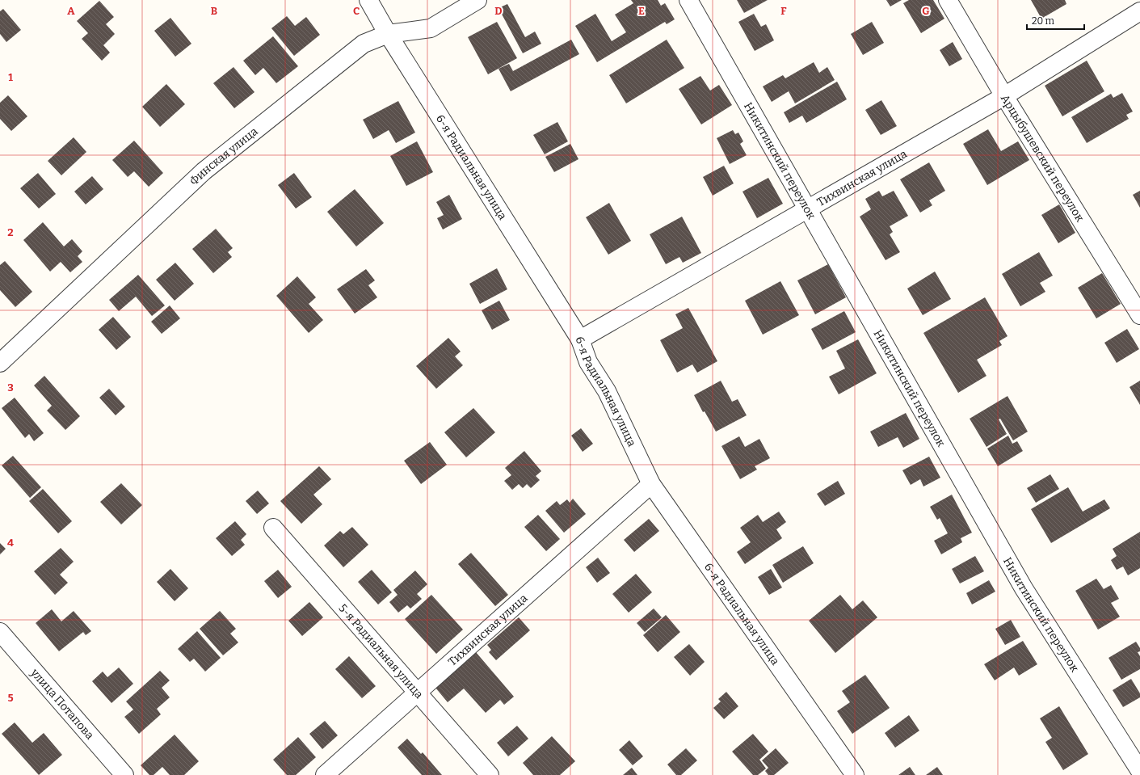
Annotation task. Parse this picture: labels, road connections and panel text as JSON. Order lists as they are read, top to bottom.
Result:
{
  "streets": {
    "street": [
      "Финская улица",
      "Арцыбушевский переулок",
      "Никитинский переулок",
      "6-я Радиальная улица",
      "Тихвинская улица",
      "5-я Радиальная улица",
      "улица Потапова"
    ]
  },
  "crossings": [
    ["Финская улица", "6-я Радиальная улица"],
    ["Арцыбушевский переулок", "Тихвинская улица"],
    ["Никитинский переулок", "Тихвинская улица"],
    ["6-я Радиальная улица", "Тихвинская улица"],
    ["Тихвинская улица", "5-я Радиальная улица"]
  ],
  "scale_bar": "20 m",
  "grid": {
    "columns": [
      "A",
      "B",
      "C",
      "D",
      "E",
      "F",
      "G"
    ],
    "rows": [
      "1",
      "2",
      "3",
      "4",
      "5"
    ]
  }
}
